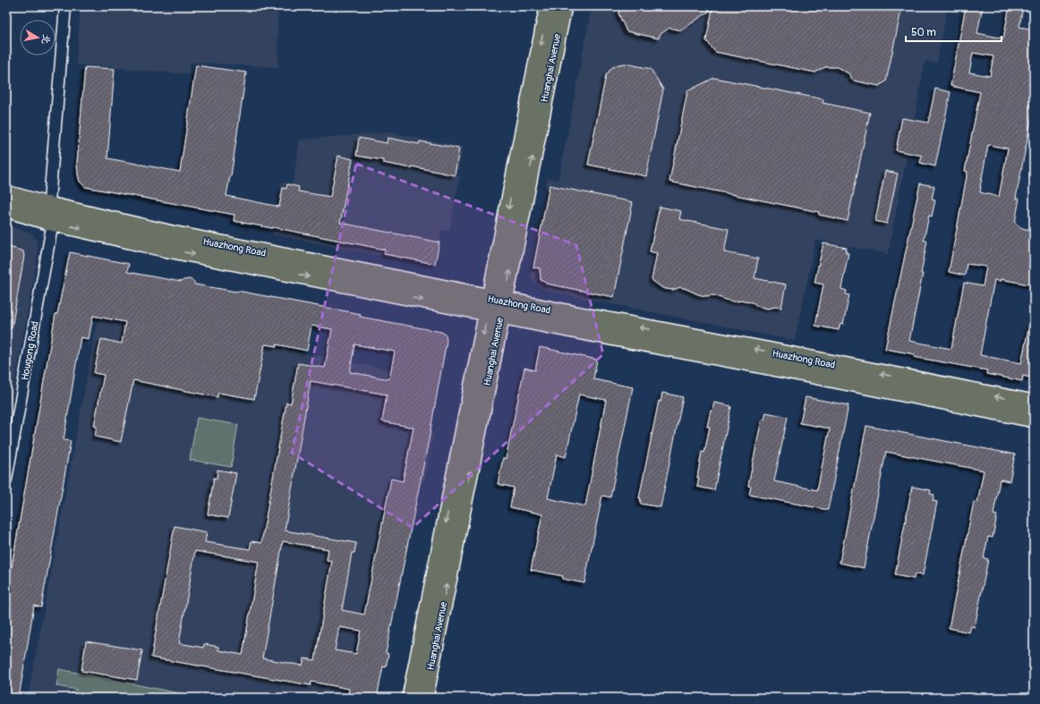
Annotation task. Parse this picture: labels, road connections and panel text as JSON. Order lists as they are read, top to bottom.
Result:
{
  "streets": {
    "main road": ["Huanghai Avenue", "Huazhong Road"],
    "street": ["Hougong Road"]
  },
  "crossings": [
    ["Huanghai Avenue", "Huazhong Road"],
    ["Huazhong Road", "Hougong Road"]
  ],
  "scale_bar": "50 m",
  "north": "right"
}
